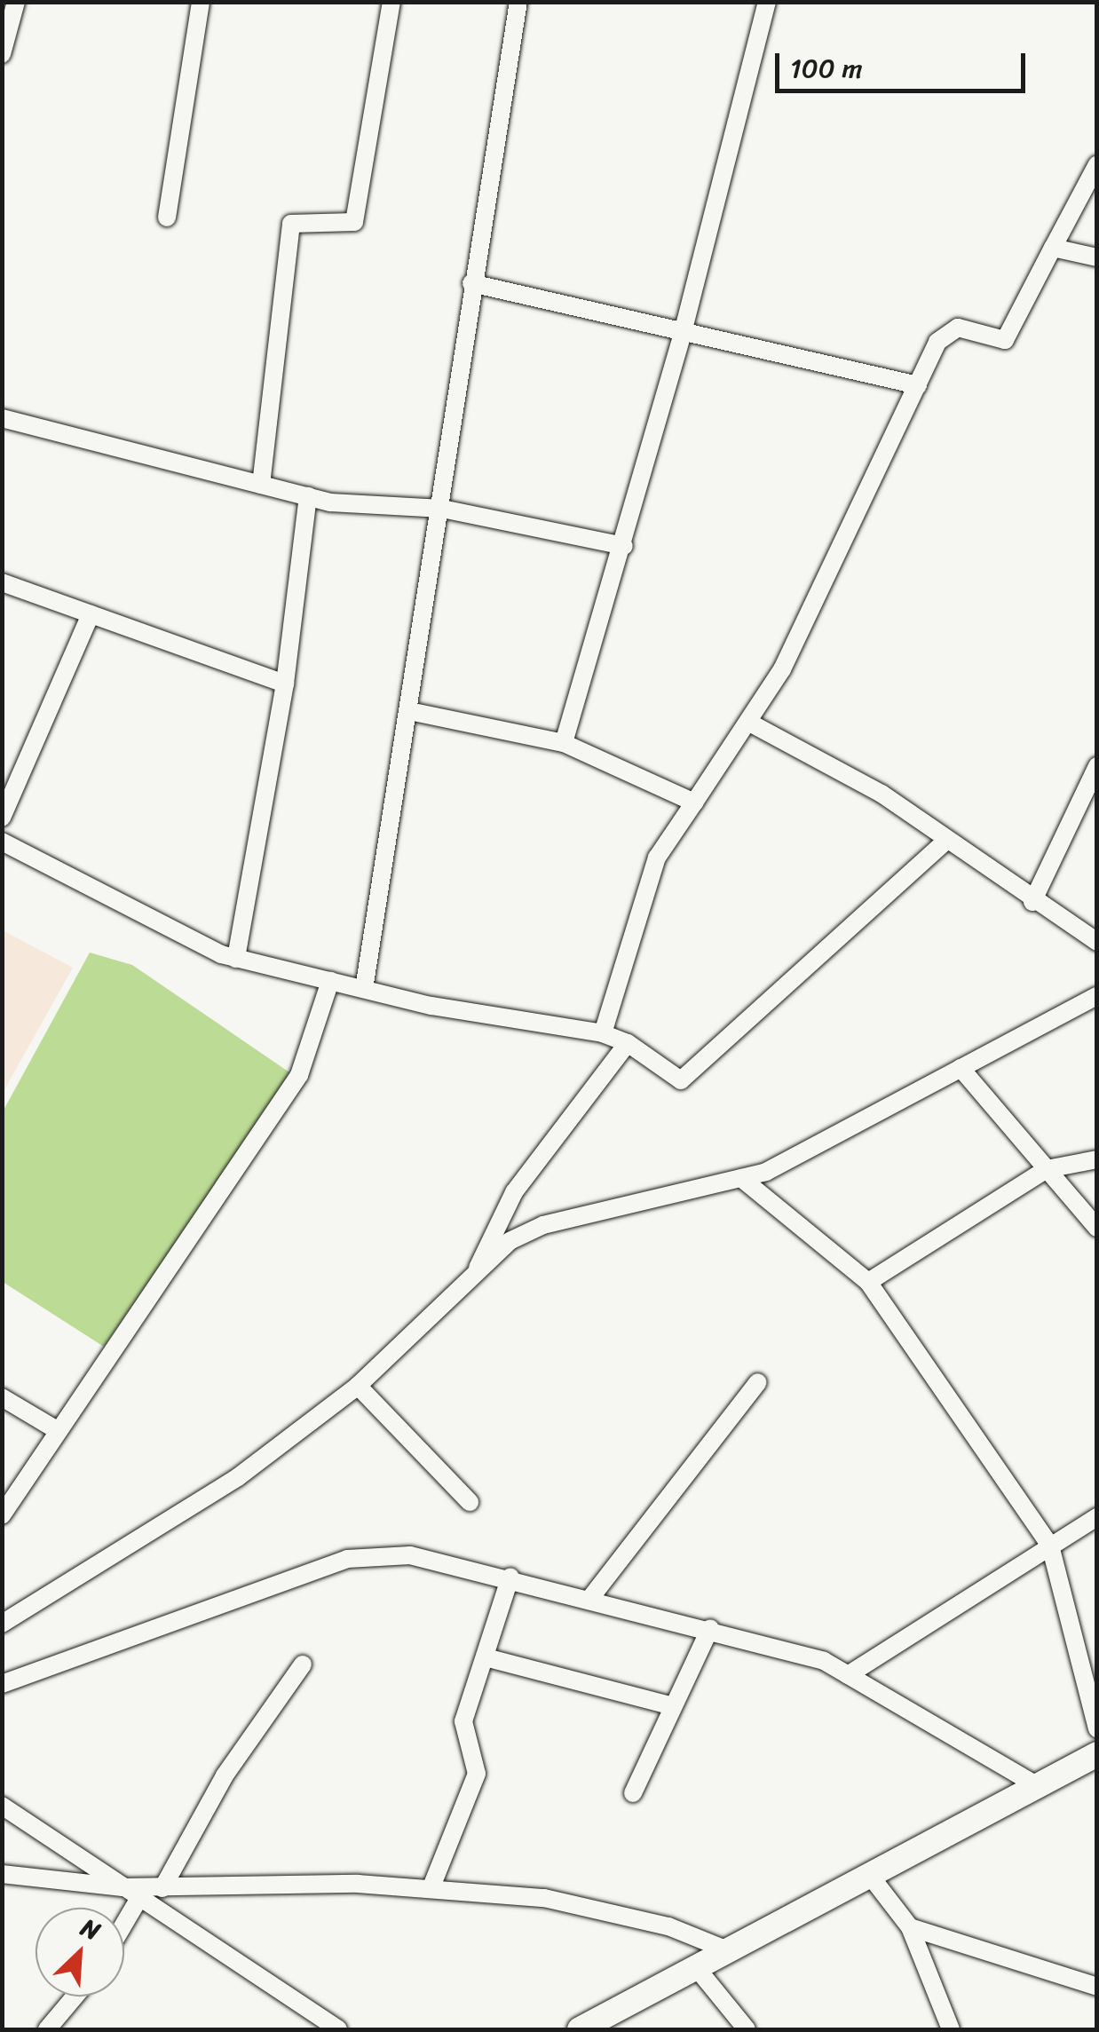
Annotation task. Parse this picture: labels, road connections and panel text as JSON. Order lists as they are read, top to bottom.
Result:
{
  "scale_bar": "100 m",
  "north": "top right"
}
